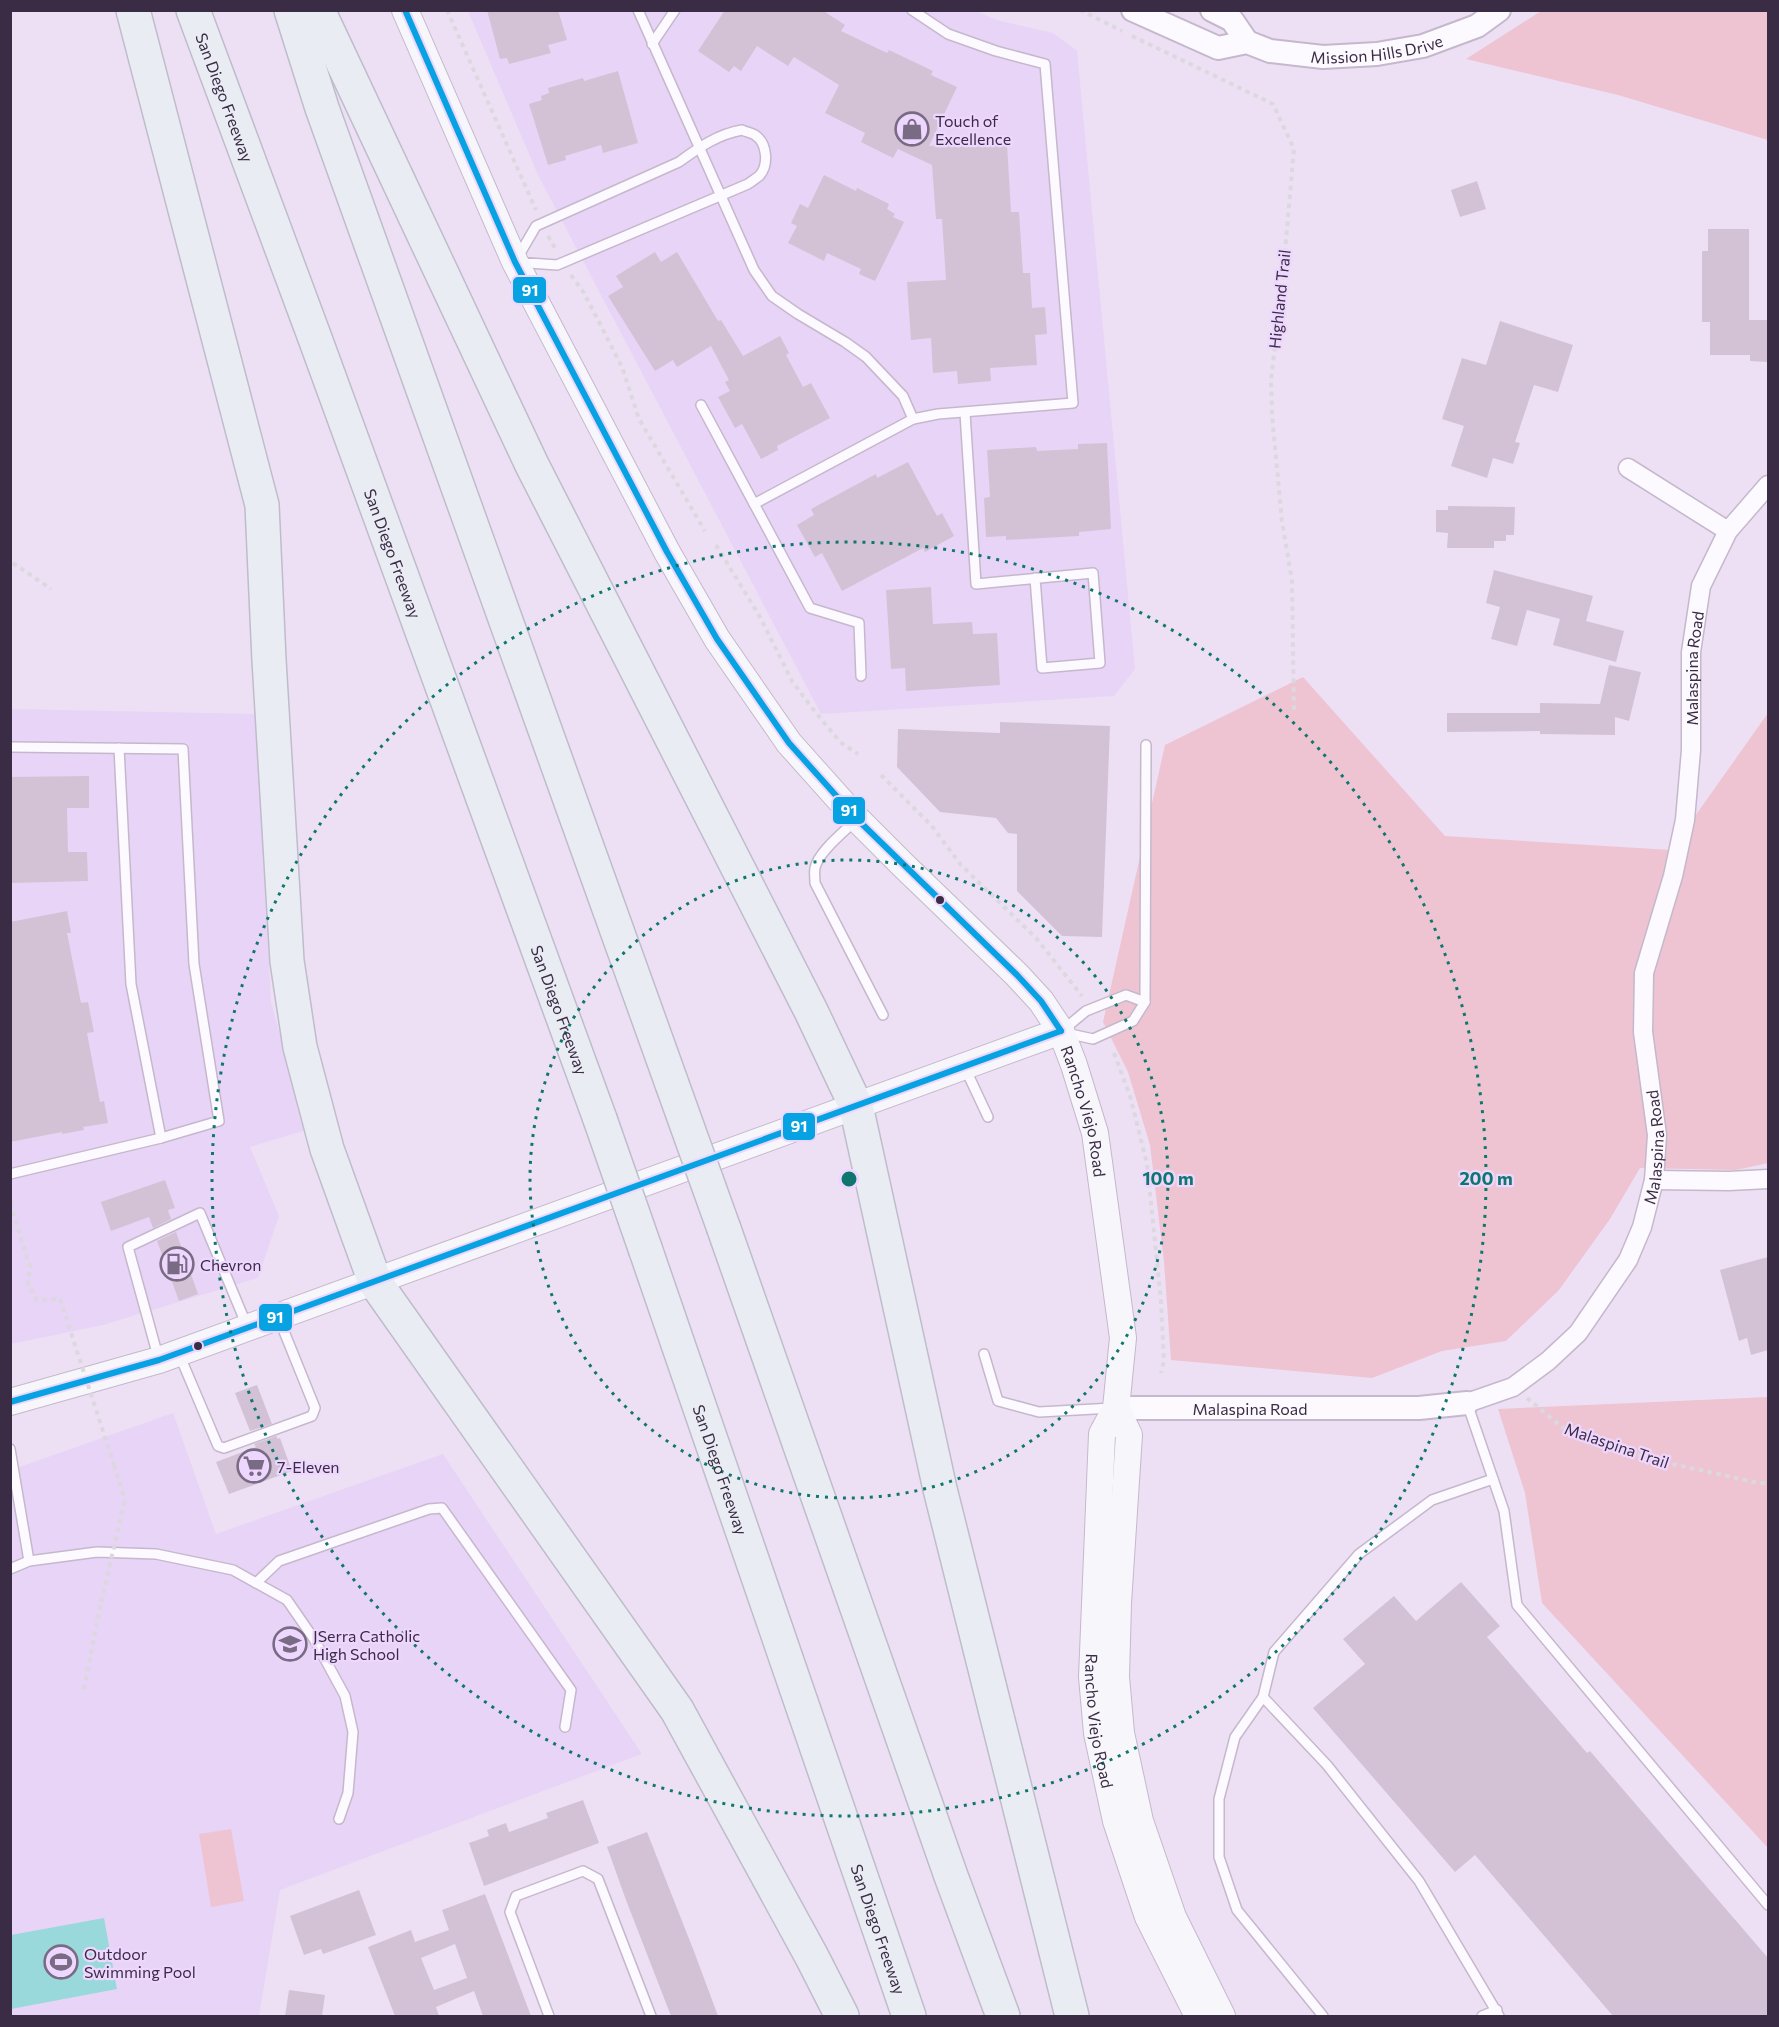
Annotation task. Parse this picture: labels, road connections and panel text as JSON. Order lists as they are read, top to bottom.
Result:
{
  "streets": {
    "highway": ["San Diego Freeway"],
    "main road": ["Rancho Viejo Road"],
    "street": ["Mission Hills Drive", "Malaspina Road"],
    "path": ["Highland Trail", "Malaspina Trail"]
  },
  "crossings": [
    ["Malaspina Road", "Rancho Viejo Road"],
    ["Malaspina Road", "Malaspina Trail"]
  ],
  "places": {
    "shop": ["Touch of Excellence"],
    "fuel station": ["Chevron"],
    "supermarket": ["7-Eleven"],
    "school or university": ["JSerra Catholic High School"],
    "sports": ["Outdoor Swimming Pool"]
  },
  "lines": ["transit line 91"],
  "rings": ["100 m", "200 m"]
}
